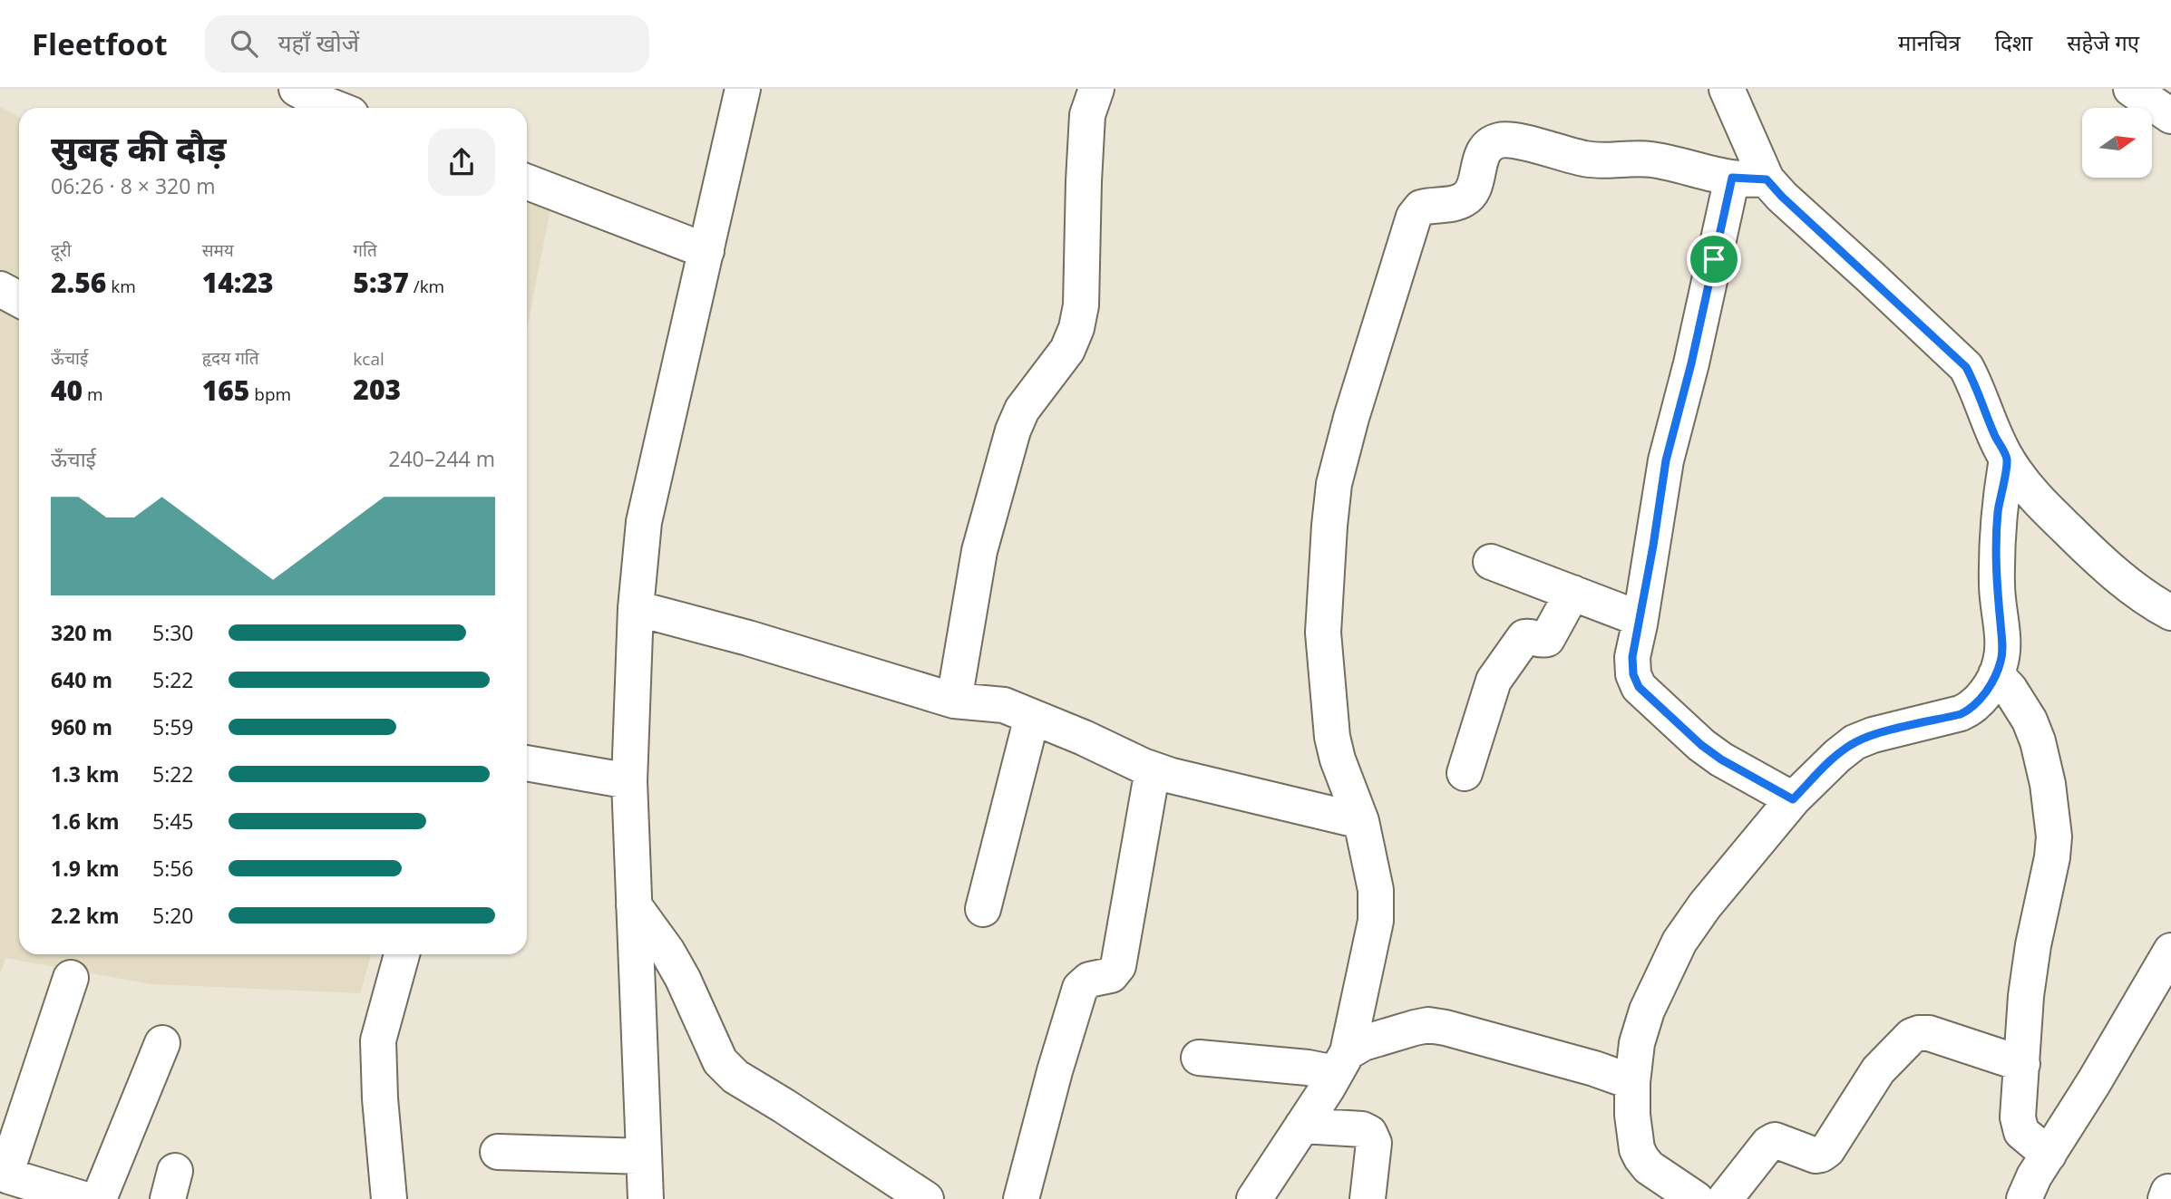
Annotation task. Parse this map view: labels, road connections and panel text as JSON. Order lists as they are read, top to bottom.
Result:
{
  "north": "right",
  "page": {
    "header": "Fleetfoot",
    "search": "यहाँ खोजें",
    "nav": ["मानचित्र", "दिशा", "सहेजे गए"],
    "heading": ["सुबह की दौड़", "06:26 · 8 × 320 m"],
    "stats": [
      ["दूरी", "2.56 km"],
      ["समय", "14:23"],
      ["गति", "5:37 /km"],
      ["ऊँचाई", "40 m"],
      ["हृदय गति", "165 bpm"],
      ["kcal", "203"]
    ],
    "chart": ["ऊँचाई", "240–244 m"],
    "list": [
      {
        "name": "320 m",
        "note": "5:30"
      },
      {
        "name": "640 m",
        "note": "5:22"
      },
      {
        "name": "960 m",
        "note": "5:59"
      },
      {
        "name": "1.3 km",
        "note": "5:22"
      },
      {
        "name": "1.6 km",
        "note": "5:45"
      },
      {
        "name": "1.9 km",
        "note": "5:56"
      },
      {
        "name": "2.2 km",
        "note": "5:20"
      }
    ]
  }
}
